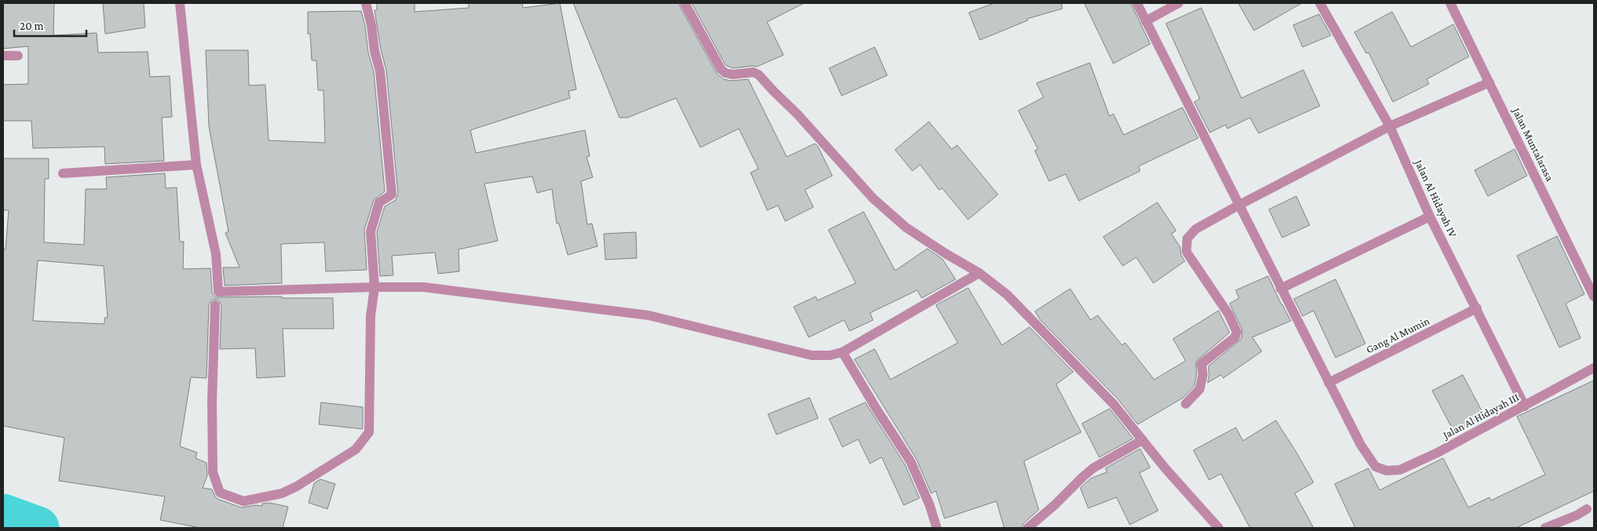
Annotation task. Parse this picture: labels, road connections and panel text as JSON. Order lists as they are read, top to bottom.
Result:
{
  "streets": {
    "street": [
      "Jalan Muntalarasa",
      "Jalan Al Hidayah IV",
      "Gang Al Mumin",
      "Jalan Al Hidayah III"
    ]
  },
  "crossings": [
    ["Jalan Al Hidayah IV", "Gang Al Mumin"],
    ["Jalan Al Hidayah IV", "Jalan Al Hidayah III"],
    ["Gang Al Mumin", "Jalan Al Hidayah III"]
  ],
  "scale_bar": "20 m"
}
